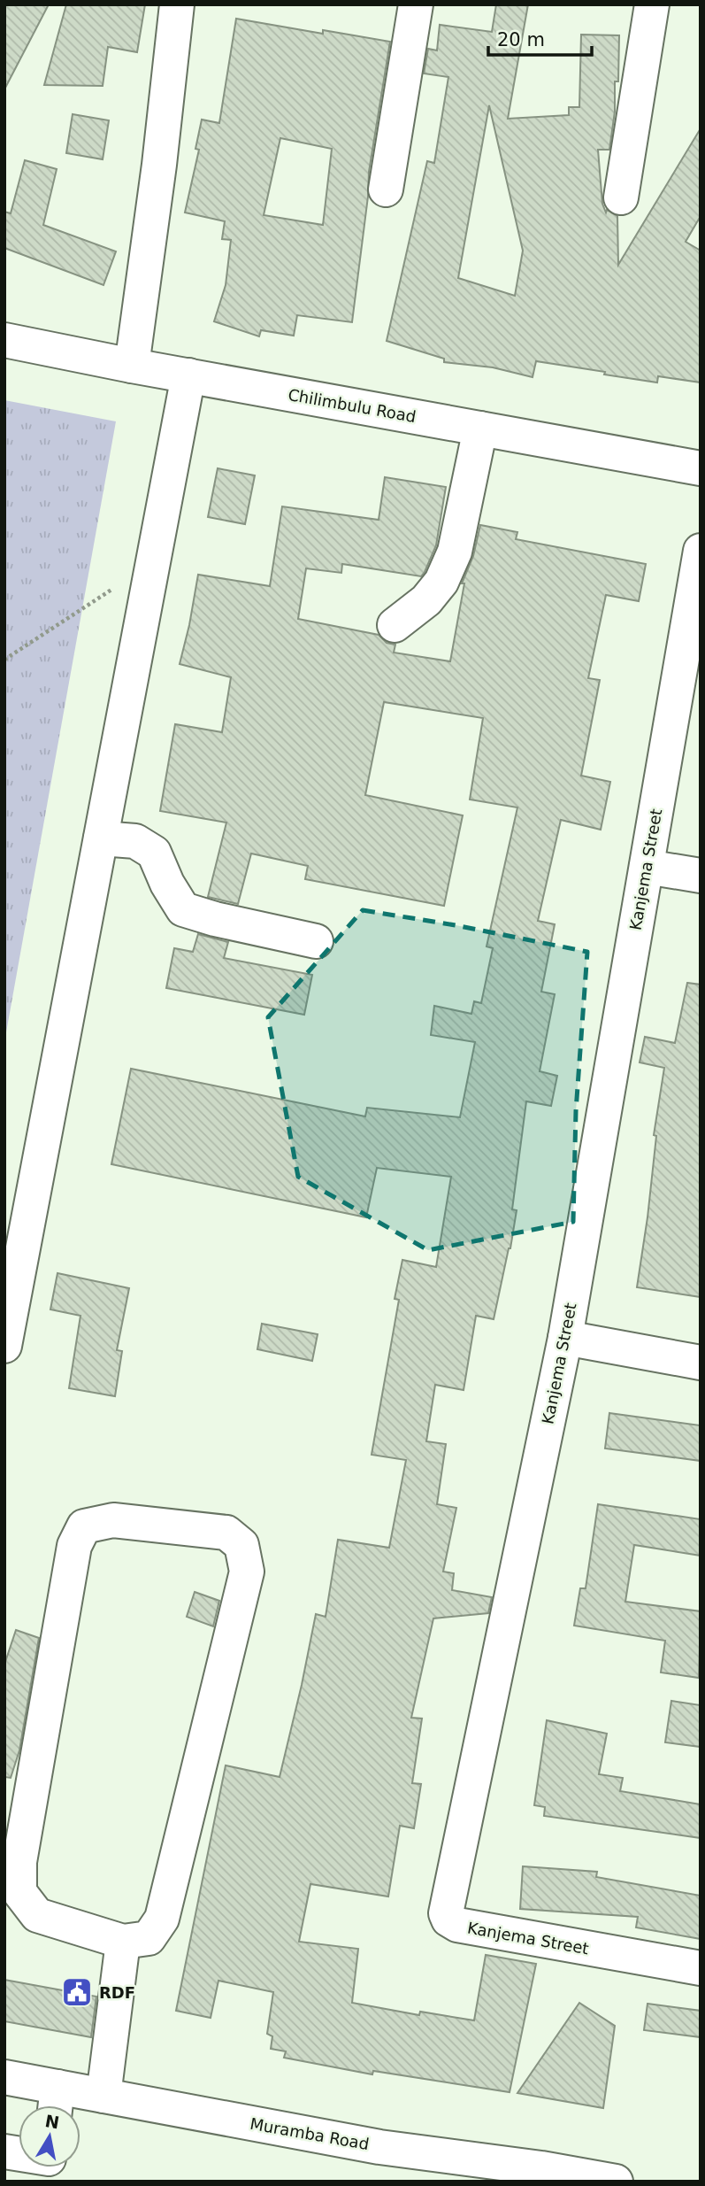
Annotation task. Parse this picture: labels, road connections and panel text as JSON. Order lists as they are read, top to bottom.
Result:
{
  "streets": {
    "street": ["Chilimbulu Road", "Kanjema Street", "Muramba Road"]
  },
  "places": {
    "public building": ["RDF"]
  },
  "scale_bar": "20 m",
  "north": "top"
}
